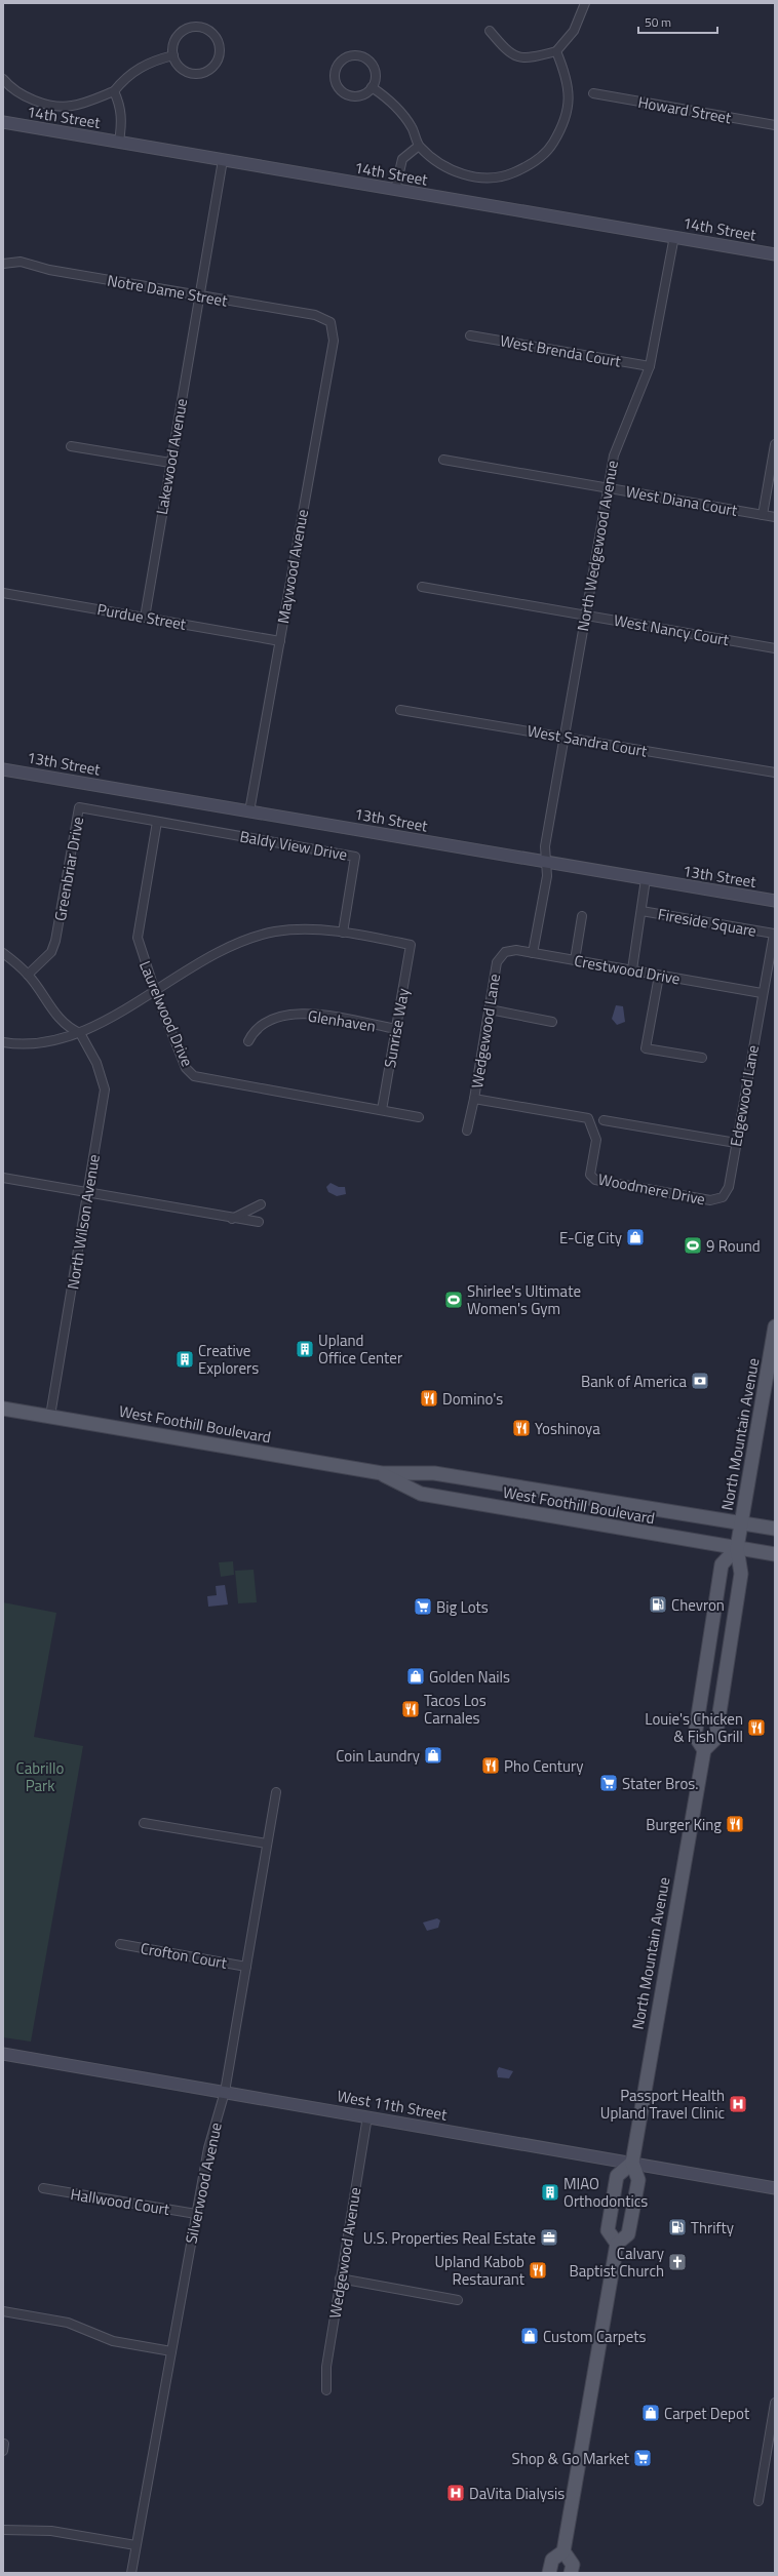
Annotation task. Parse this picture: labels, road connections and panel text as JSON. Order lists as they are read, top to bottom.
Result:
{
  "streets": {
    "main road": ["West Foothill Boulevard", "North Mountain Avenue"],
    "street": [
      "Howard Street",
      "14th Street",
      "Notre Dame Street",
      "West Brenda Court",
      "Lakewood Avenue",
      "West Diana Court",
      "North Wedgewood Avenue",
      "Maywood Avenue",
      "Purdue Street",
      "West Nancy Court",
      "West Sandra Court",
      "13th Street",
      "Baldy View Drive",
      "Greenbriar Drive",
      "Fireside Square",
      "Crestwood Drive",
      "Laurelwood Drive",
      "Glenhaven",
      "Sunrise Way",
      "Wedgewood Lane",
      "Edgewood Lane",
      "Woodmere Drive",
      "North Wilson Avenue",
      "Crofton Court",
      "West 11th Street",
      "Silverwood Avenue",
      "Hallwood Court",
      "Wedgewood Avenue"
    ]
  },
  "crossings": [
    ["14th Street", "Lakewood Avenue"],
    ["14th Street", "North Wedgewood Avenue"],
    ["Notre Dame Street", "Lakewood Avenue"],
    ["Notre Dame Street", "Maywood Avenue"],
    ["West Brenda Court", "North Wedgewood Avenue"],
    ["Lakewood Avenue", "Purdue Street"],
    ["West Diana Court", "North Wedgewood Avenue"],
    ["North Wedgewood Avenue", "West Nancy Court"],
    ["North Wedgewood Avenue", "West Sandra Court"],
    ["North Wedgewood Avenue", "13th Street"],
    ["North Wedgewood Avenue", "Crestwood Drive"],
    ["Maywood Avenue", "Purdue Street"],
    ["Maywood Avenue", "13th Street"],
    ["Baldy View Drive", "Greenbriar Drive"],
    ["Baldy View Drive", "Laurelwood Drive"],
    ["Baldy View Drive", "Sunrise Way"],
    ["Greenbriar Drive", "Laurelwood Drive"],
    ["Fireside Square", "Edgewood Lane"],
    ["Crestwood Drive", "Wedgewood Lane"],
    ["Crestwood Drive", "Edgewood Lane"],
    ["Laurelwood Drive", "Sunrise Way"],
    ["Glenhaven", "Sunrise Way"],
    ["Wedgewood Lane", "Woodmere Drive"],
    ["Edgewood Lane", "Woodmere Drive"],
    ["North Wilson Avenue", "West Foothill Boulevard"],
    ["West Foothill Boulevard", "North Mountain Avenue"],
    ["North Mountain Avenue", "West 11th Street"],
    ["Crofton Court", "Silverwood Avenue"],
    ["West 11th Street", "Silverwood Avenue"],
    ["West 11th Street", "Wedgewood Avenue"],
    ["Silverwood Avenue", "Hallwood Court"]
  ],
  "parks": ["Cabrillo Park"],
  "places": {
    "shop": [
      "E-Cig City",
      "Golden Nails",
      "Coin Laundry",
      "Custom Carpets",
      "Carpet Depot"
    ],
    "sports": ["9 Round", "Shirlee's Ultimate Women's Gym"],
    "building": ["Upland Office Center", "Creative Explorers", "MIAO Orthodontics"],
    "bank": ["Bank of America"],
    "restaurant": [
      "Domino's",
      "Yoshinoya",
      "Tacos Los Carnales",
      "Louie's Chicken & Fish Grill",
      "Pho Century",
      "Burger King",
      "Upland Kabob Restaurant"
    ],
    "fuel station": ["Chevron", "Thrifty"],
    "supermarket": ["Big Lots", "Stater Bros.", "Shop & Go Market"],
    "hospital": ["Passport Health Upland Travel Clinic", "DaVita Dialysis"],
    "office": ["U.S. Properties Real Estate"],
    "church": ["Calvary Baptist Church"]
  },
  "scale_bar": "50 m"
}
